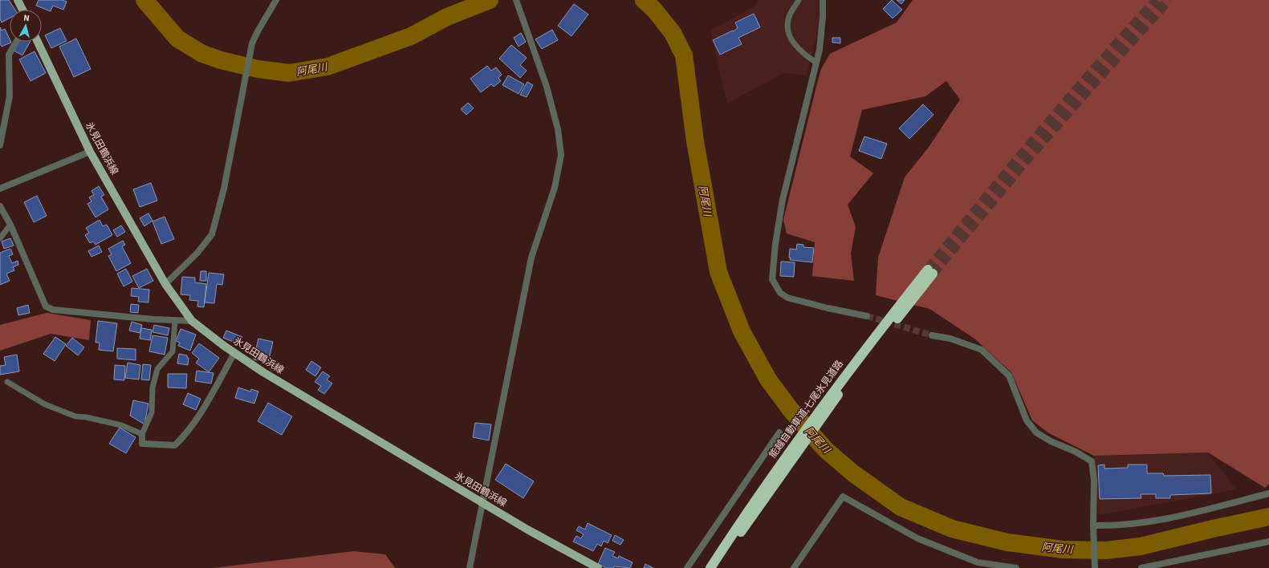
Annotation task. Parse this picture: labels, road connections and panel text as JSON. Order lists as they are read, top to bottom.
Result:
{
  "streets": {
    "highway": ["能越自動車道;七尾氷見道路"],
    "main road": ["氷見田鶴浜線"]
  },
  "water": ["阿尾川"],
  "north": "top"
}
